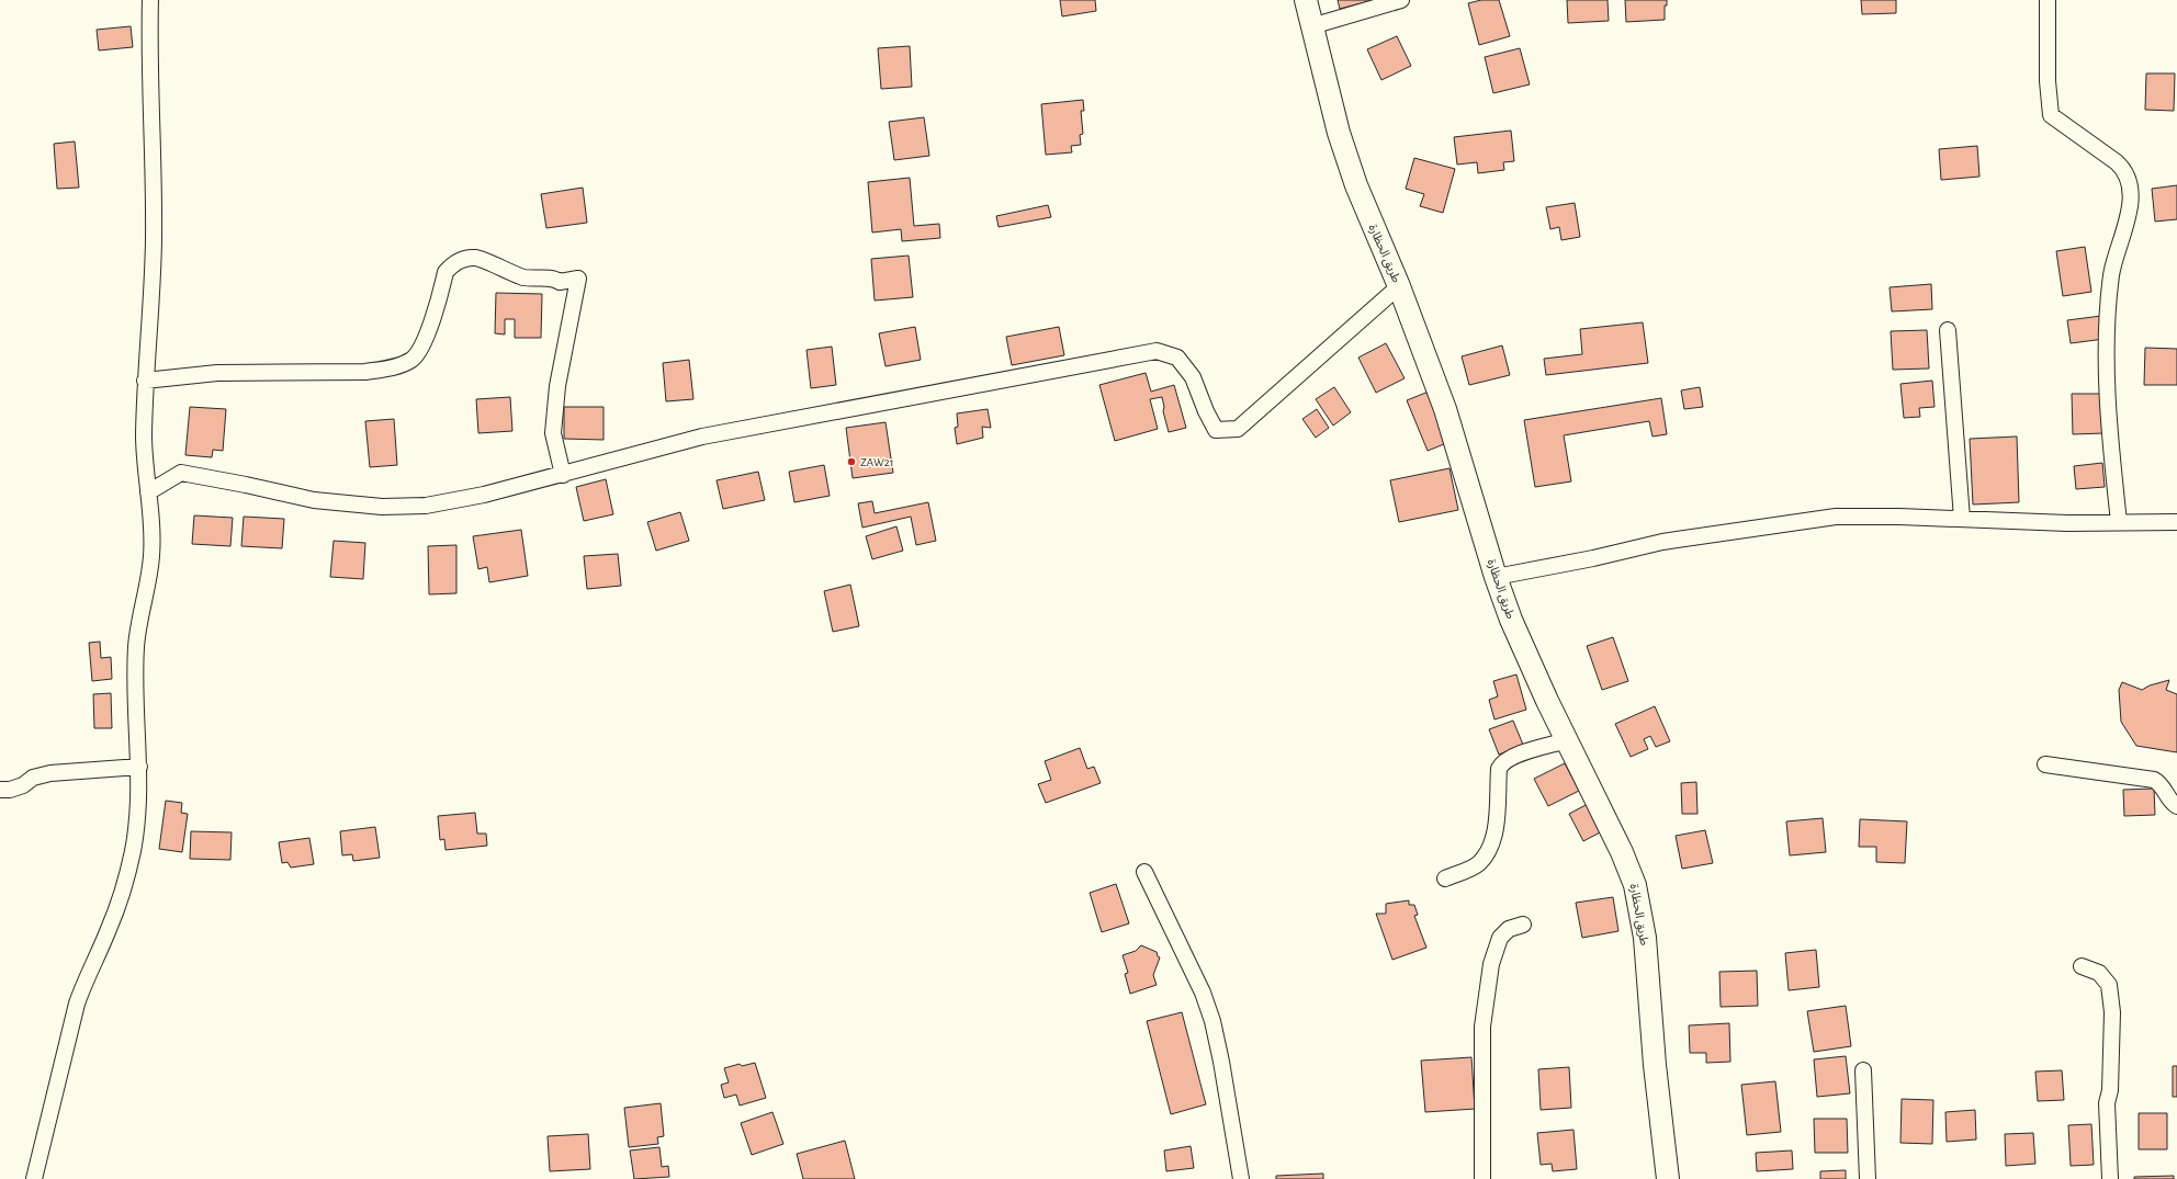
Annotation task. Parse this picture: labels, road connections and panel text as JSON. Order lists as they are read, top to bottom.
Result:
{
  "streets": {
    "street": ["طريق الحظارة"]
  },
  "places": ["ZAW21"]
}
